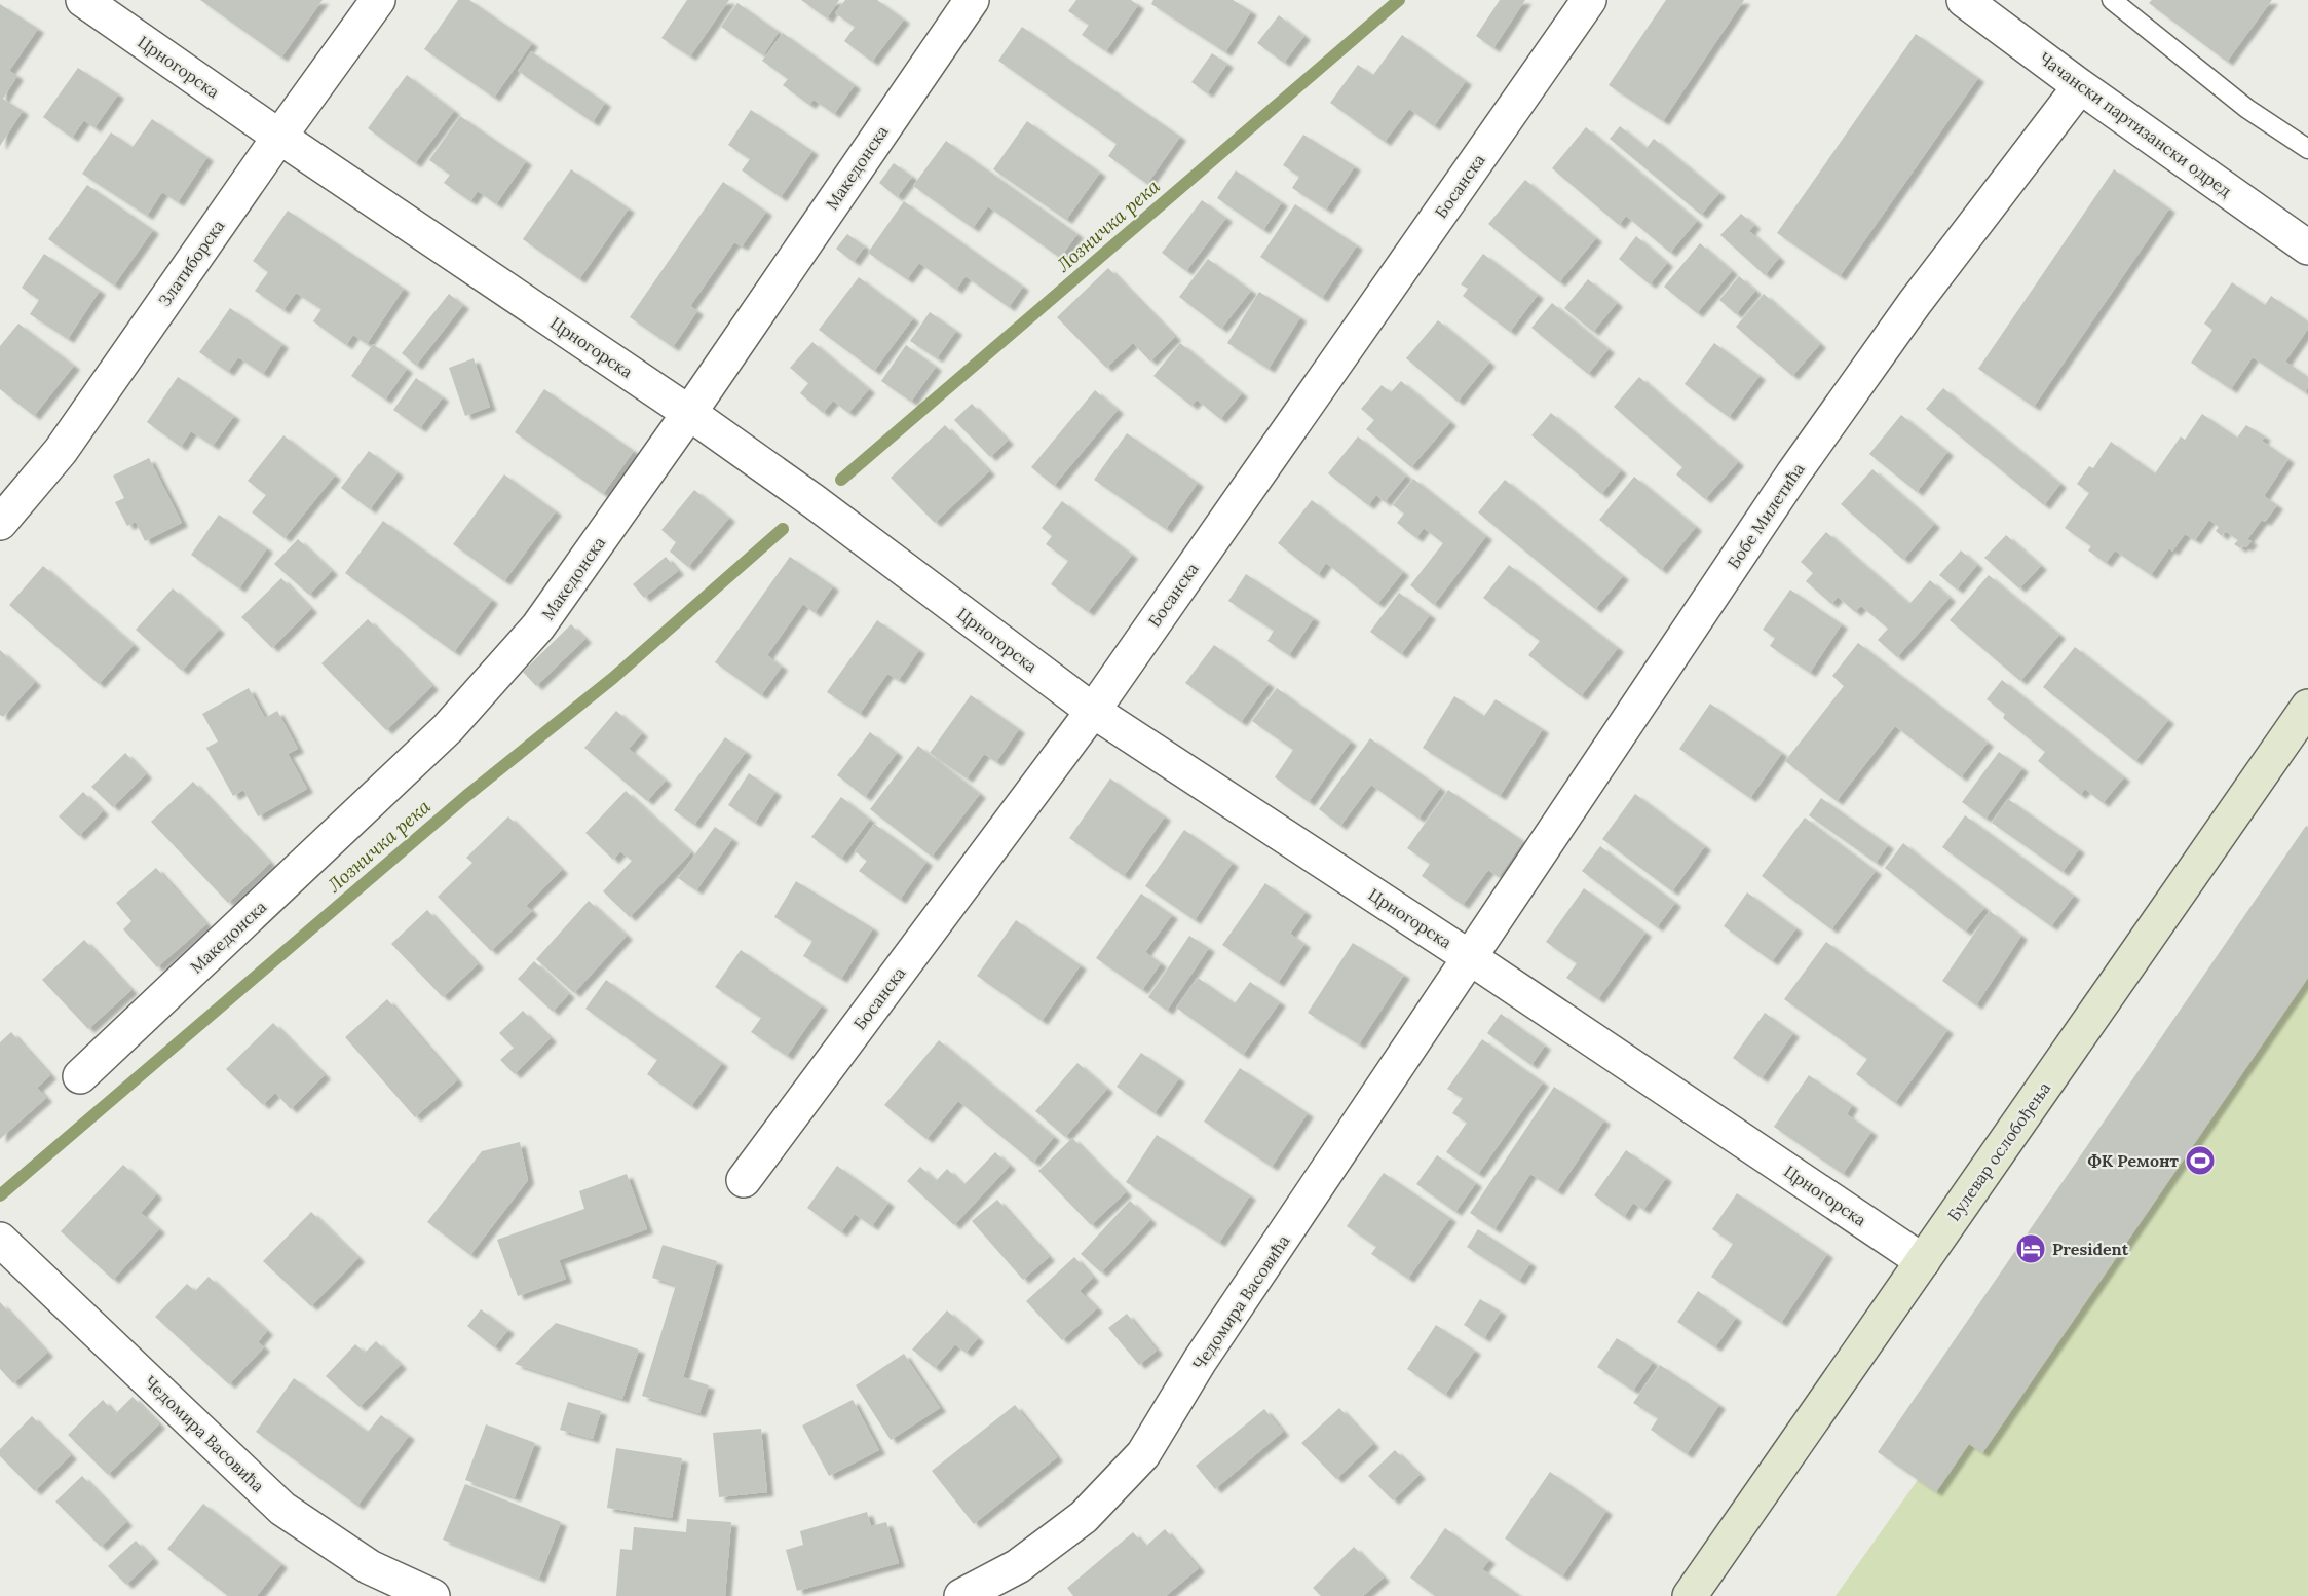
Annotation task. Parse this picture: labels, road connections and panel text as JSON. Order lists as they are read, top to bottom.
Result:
{
  "streets": {
    "main road": ["Булевар ослобођења"],
    "street": [
      "Црногорска",
      "Чачански партизански одред",
      "Македонска",
      "Босанска",
      "Златиборска",
      "Бобе Милетића",
      "Чедомира Васовића"
    ]
  },
  "crossings": [
    ["Црногорска", "Македонска"],
    ["Црногорска", "Босанска"],
    ["Црногорска", "Златиборска"],
    ["Црногорска", "Бобе Милетића"],
    ["Црногорска", "Булевар ослобођења"],
    ["Црногорска", "Чедомира Васовића"],
    ["Чачански партизански одред", "Бобе Милетића"],
    ["Бобе Милетића", "Чедомира Васовића"]
  ],
  "water": ["Лозничка река"],
  "places": {
    "sports": ["ФК Ремонт"],
    "hotel": ["President"]
  }
}
